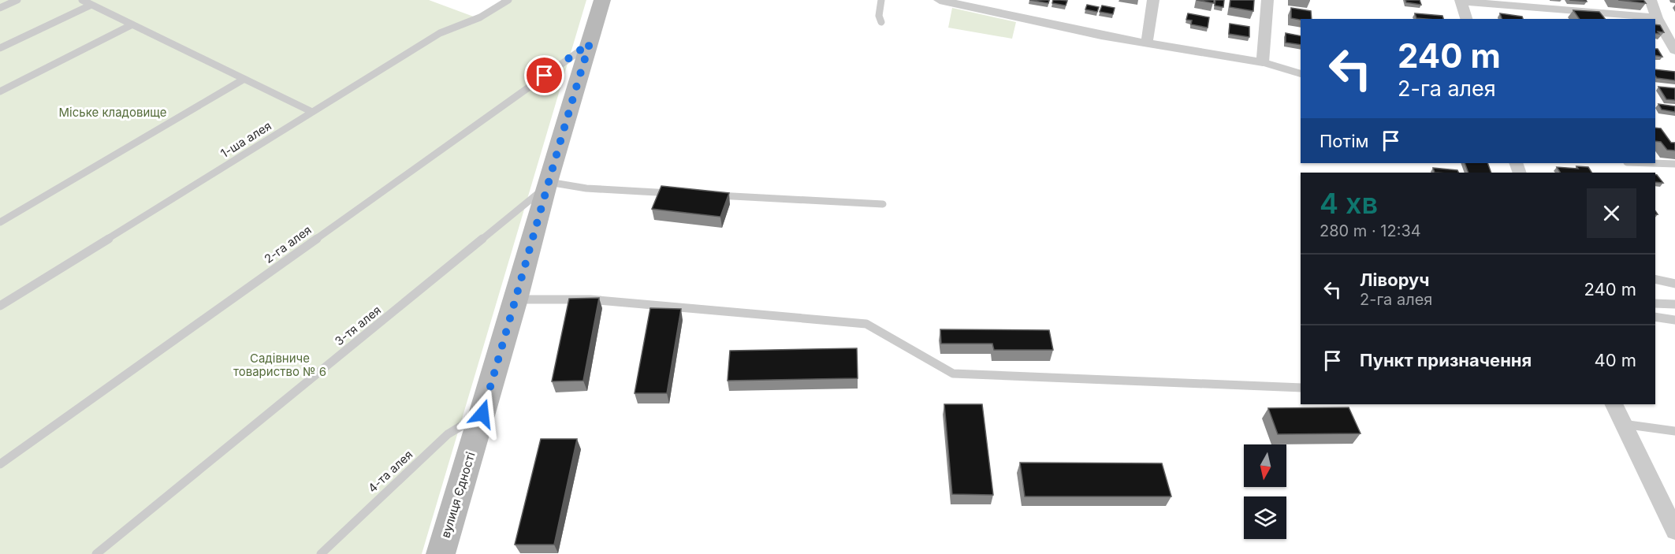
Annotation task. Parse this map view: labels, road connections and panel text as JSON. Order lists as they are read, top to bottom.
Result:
{
  "streets": {
    "main road": ["вулиця Єдності"],
    "lane": [
      "1-ша алея",
      "2-га алея",
      "3-тя алея",
      "4-та алея"
    ]
  },
  "crossings": [
    ["2-га алея", "вулиця Єдності"],
    ["3-тя алея", "вулиця Єдності"],
    ["4-та алея", "вулиця Єдності"]
  ],
  "parks": ["Міське кладовище", "Садівниче товариство № 6"],
  "north": "bottom",
  "page": {
    "turn": ["240 m", "2-га алея"],
    "then": "Потім",
    "heading": ["4 хв", "280 m · 12:34"],
    "list": [
      {
        "name": "Ліворуч",
        "note": "2-га алея",
        "value": "240 m"
      },
      {
        "name": "Пункт призначення",
        "value": "40 m"
      }
    ]
  }
}
